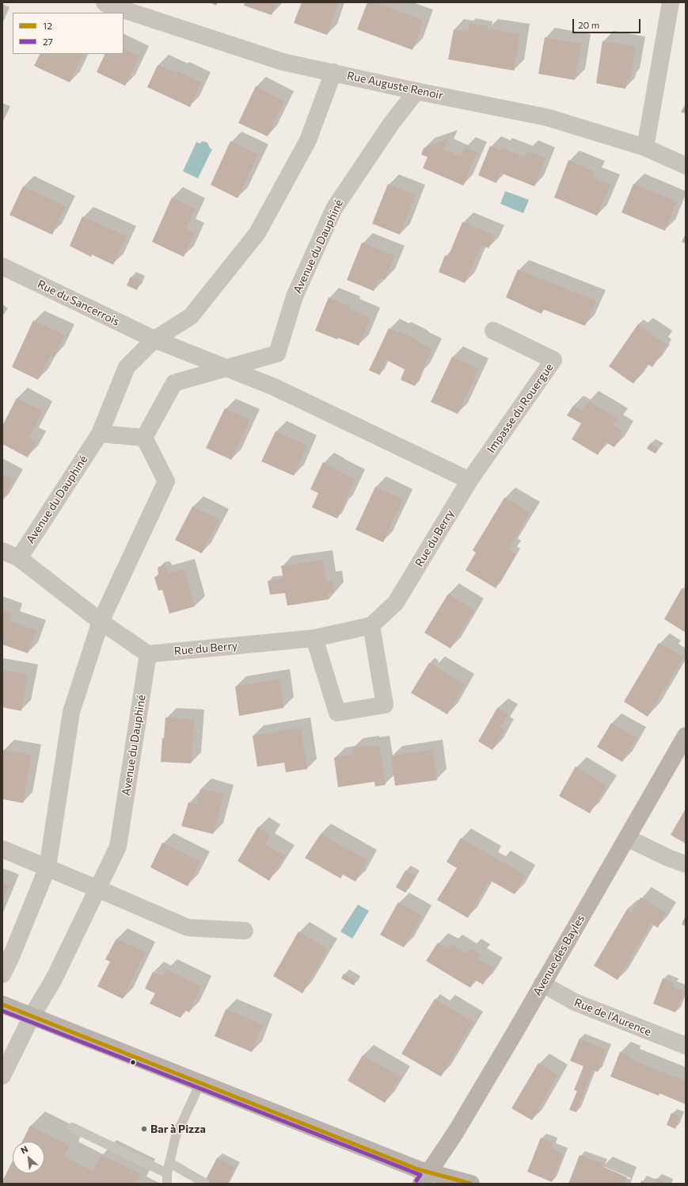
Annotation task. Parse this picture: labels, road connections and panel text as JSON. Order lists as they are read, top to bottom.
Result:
{
  "streets": {
    "main road": ["Avenue des Bayles"],
    "street": [
      "Rue Auguste Renoir",
      "Avenue du Dauphiné",
      "Rue du Sancerrois",
      "Impasse du Rouergue",
      "Rue du Berry",
      "Rue de l'Aurence"
    ]
  },
  "crossings": [
    ["Rue Auguste Renoir", "Avenue du Dauphiné"],
    ["Avenue du Dauphiné", "Rue du Sancerrois"],
    ["Avenue du Dauphiné", "Rue du Berry"],
    ["Impasse du Rouergue", "Rue du Berry"],
    ["Avenue des Bayles", "Rue de l'Aurence"]
  ],
  "places": ["Bar à Pizza"],
  "lines": ["transit line 12", "transit line 27"],
  "legend": ["12", "27"],
  "scale_bar": "20 m",
  "north": "top left"
}
